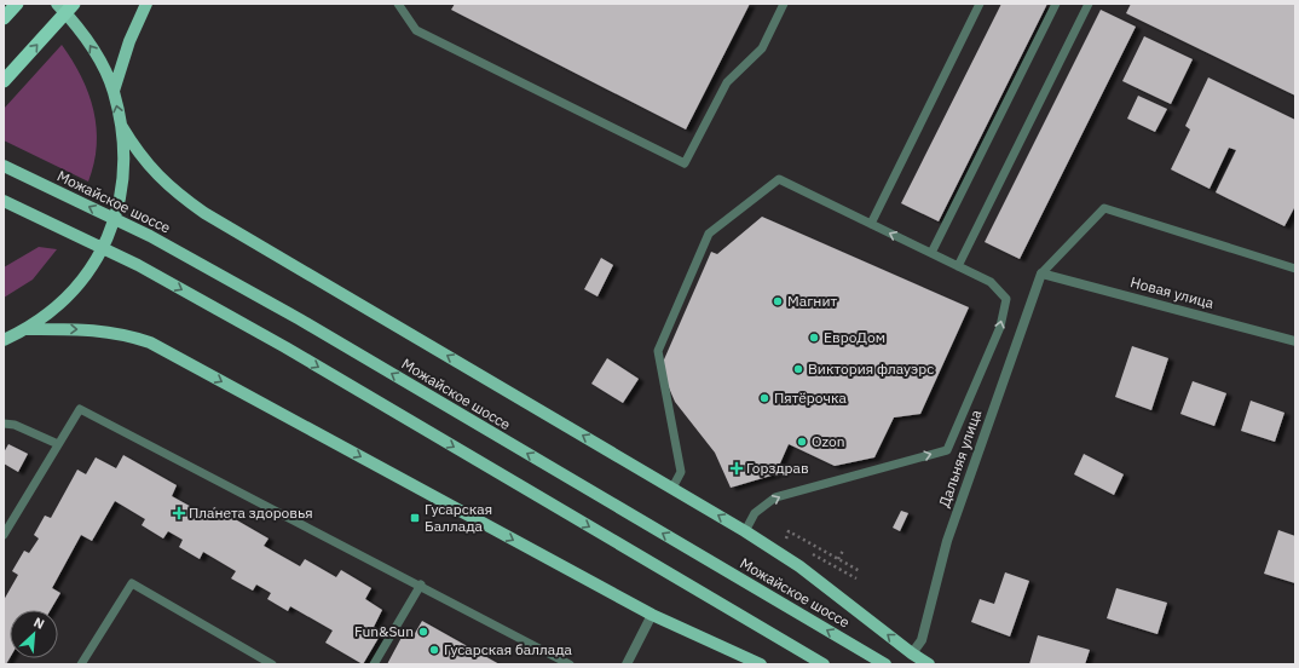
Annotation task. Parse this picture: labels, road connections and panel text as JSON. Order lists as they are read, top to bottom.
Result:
{
  "streets": {
    "main road": ["Можайское шоссе"],
    "street": ["Новая улица", "Дальняя улица"]
  },
  "crossings": [
    ["Новая улица", "Дальняя улица"]
  ],
  "places": {
    "other": [
      "Магнит",
      "ЕвроДом",
      "Виктория флауэрс",
      "Пятёрочка",
      "Ozon",
      "Fun&Sun",
      "Гусарская баллада"
    ],
    "health": ["Горздрав", "Планета здоровья"],
    "transit": ["Гусарская Баллада"]
  },
  "north": "top right"
}
